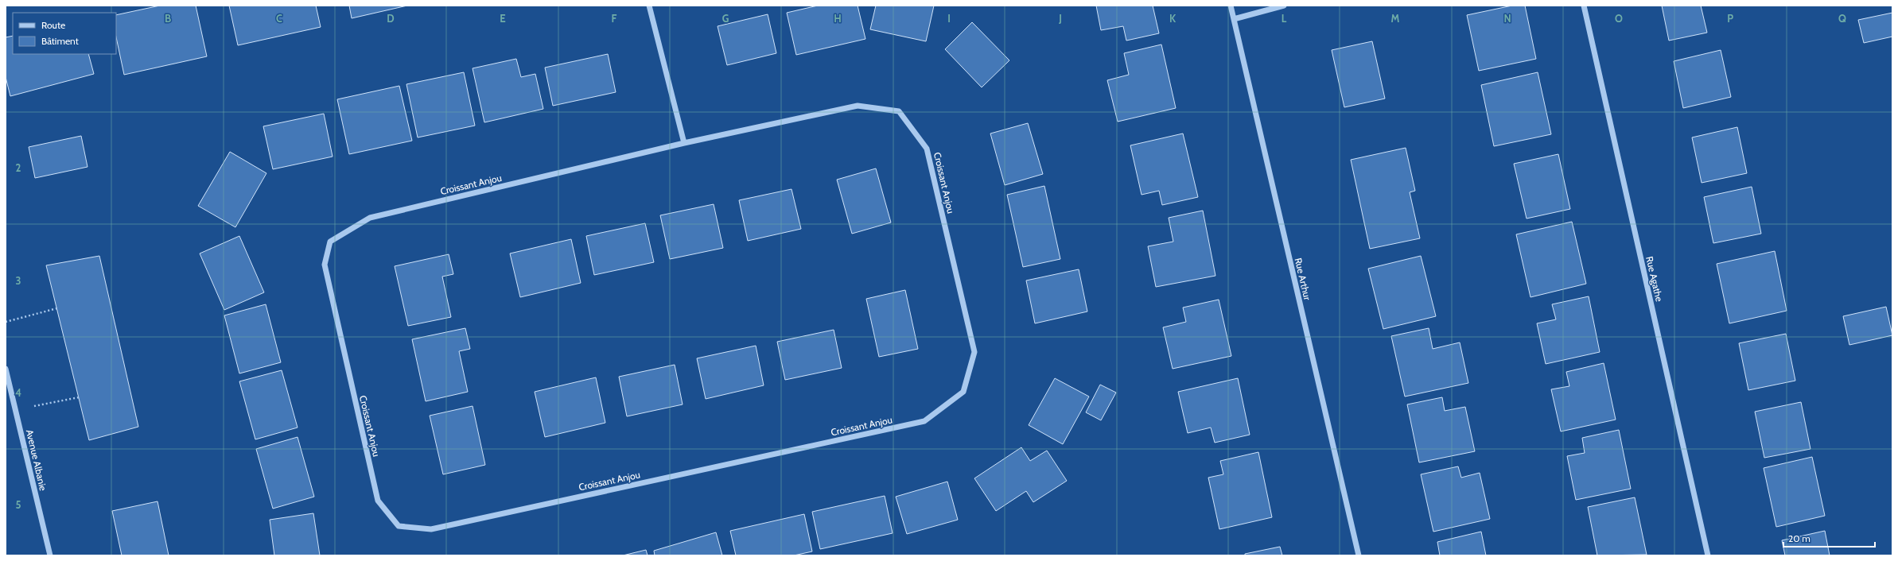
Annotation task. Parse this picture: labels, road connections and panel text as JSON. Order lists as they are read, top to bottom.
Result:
{
  "streets": {
    "street": [
      "Croissant Anjou",
      "Rue Arthur",
      "Rue Agathe",
      "Avenue Albanie"
    ]
  },
  "legend": ["Route", "Bâtiment"],
  "scale_bar": "20 m",
  "grid": {
    "columns": [
      "B",
      "C",
      "D",
      "E",
      "F",
      "G",
      "H",
      "I",
      "J",
      "K",
      "L",
      "M",
      "N",
      "O",
      "P",
      "Q"
    ],
    "rows": [
      "2",
      "3",
      "4",
      "5"
    ]
  }
}
